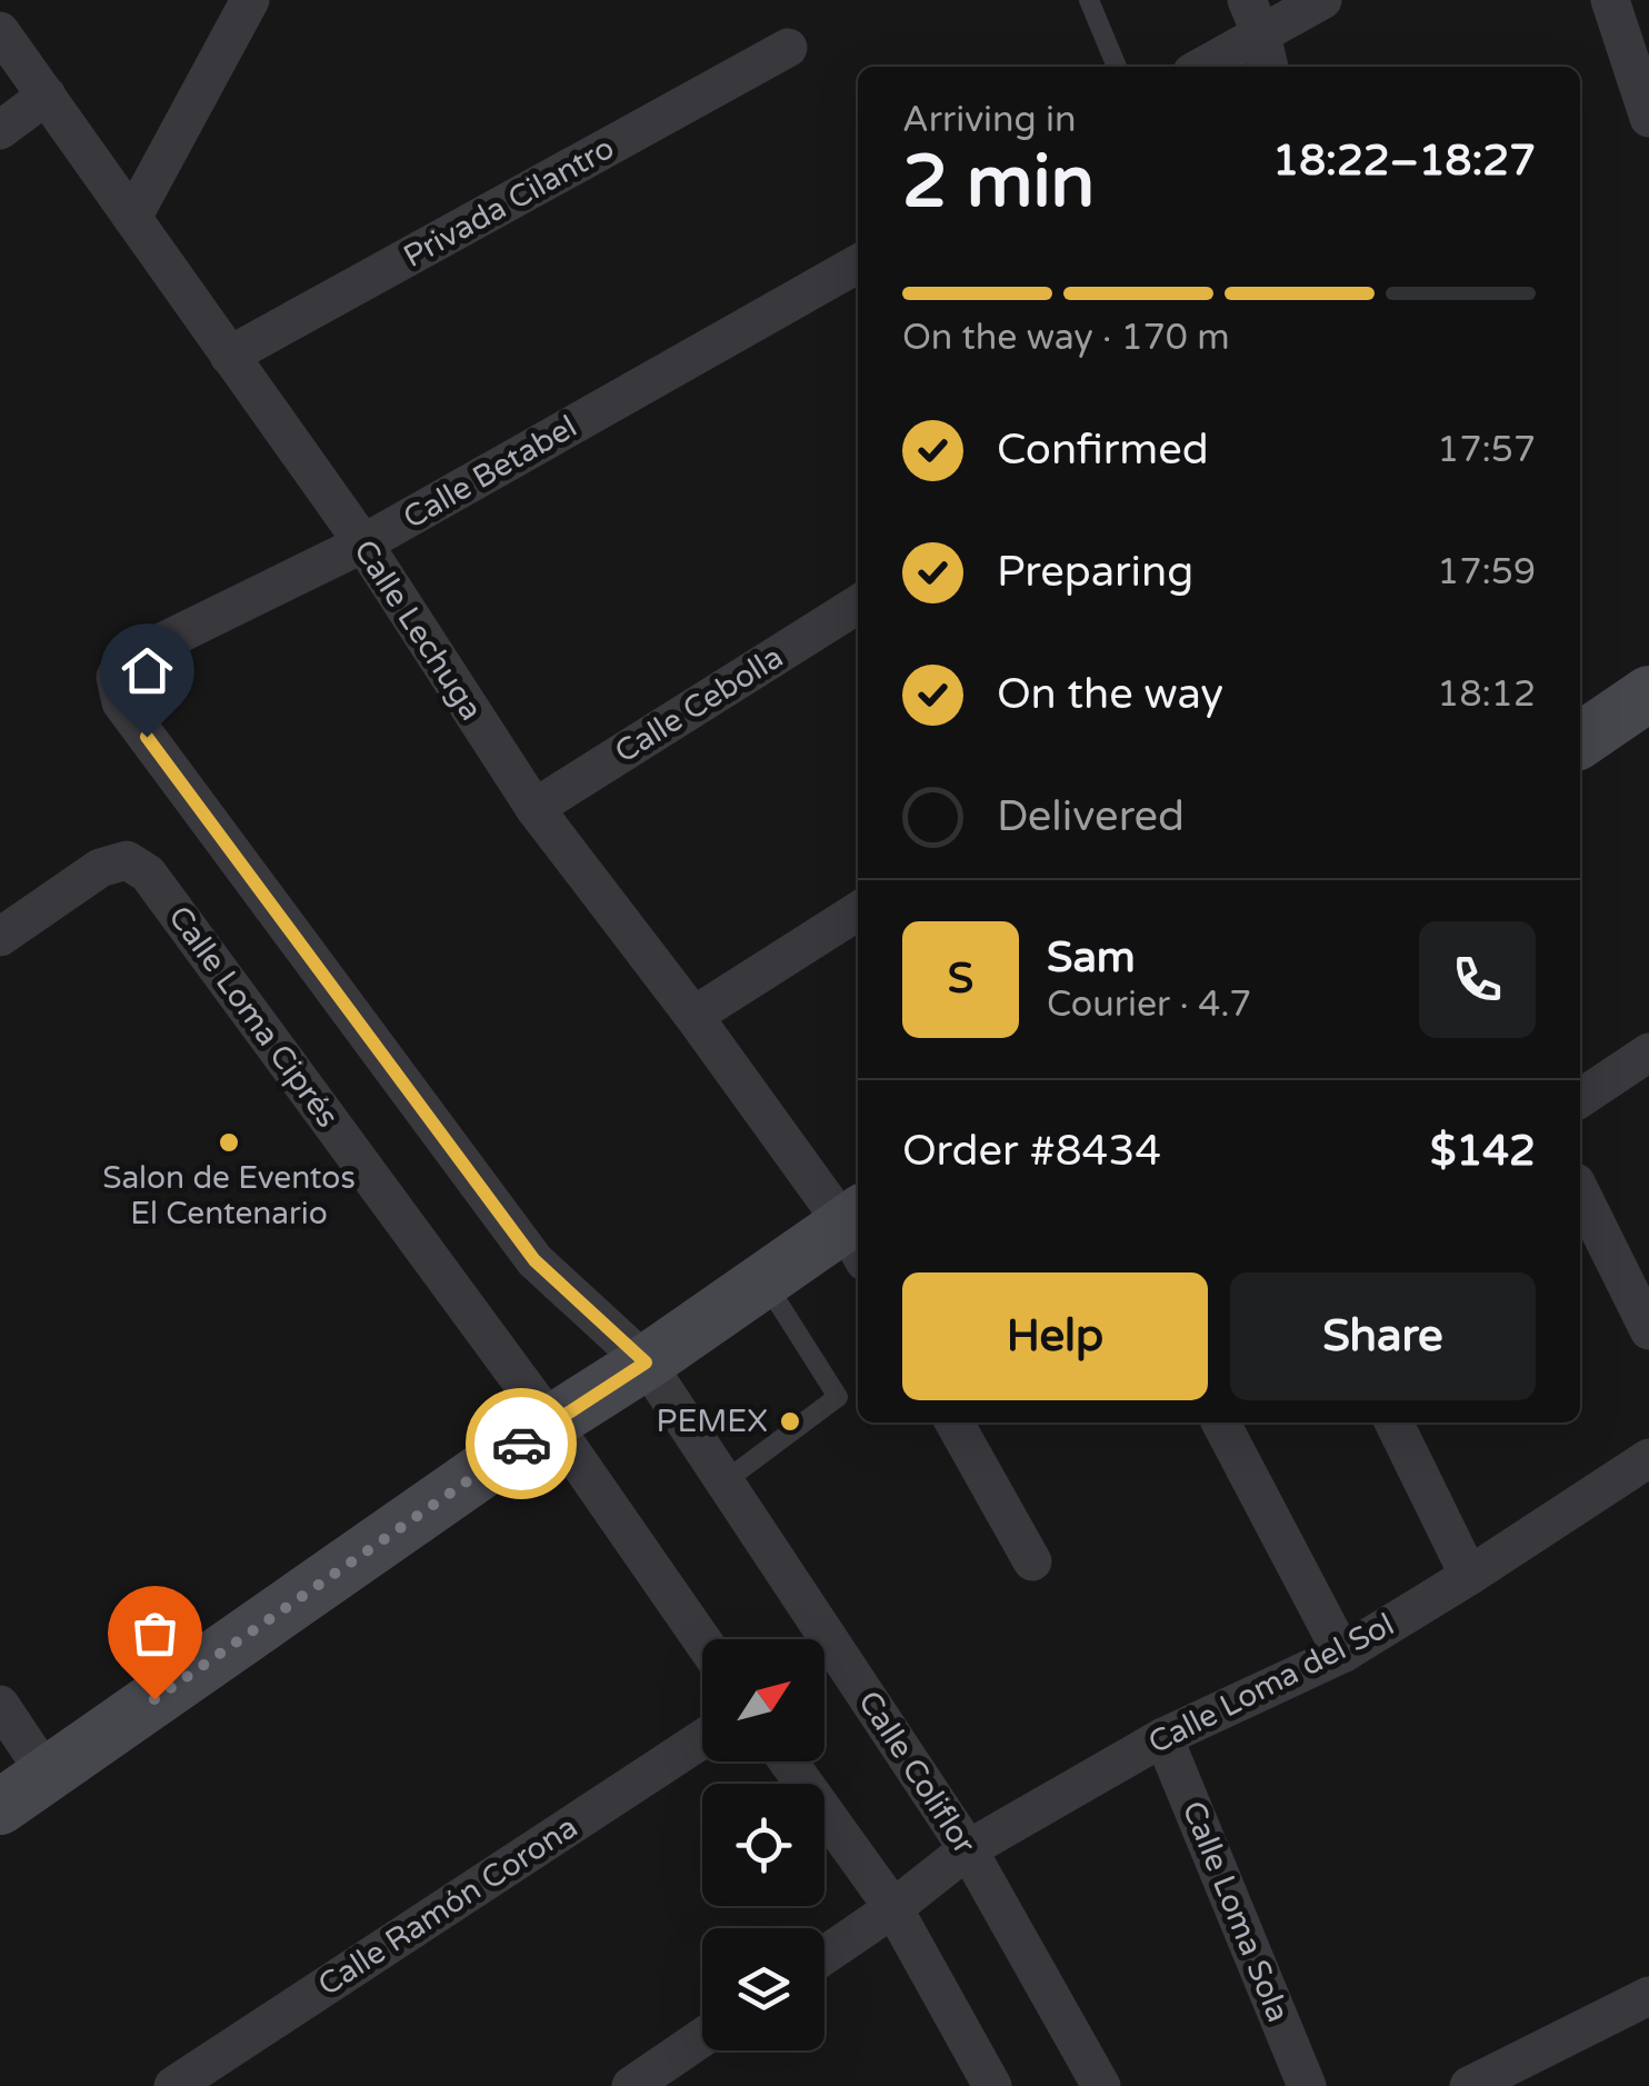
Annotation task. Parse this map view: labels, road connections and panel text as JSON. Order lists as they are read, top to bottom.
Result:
{
  "streets": {
    "street": [
      "Privada Cilantro",
      "Calle Betabel",
      "Calle Lechuga",
      "Calle Cebolla",
      "Calle Loma Ciprés",
      "Calle Loma del Sol",
      "Calle Coliflor",
      "Calle Ramón Corona",
      "Calle Loma Sola"
    ]
  },
  "crossings": [
    ["Privada Cilantro", "Calle Lechuga"],
    ["Calle Betabel", "Calle Lechuga"],
    ["Calle Betabel", "Calle Coliflor"],
    ["Calle Lechuga", "Calle Cebolla"],
    ["Calle Loma del Sol", "Calle Coliflor"],
    ["Calle Loma del Sol", "Calle Loma Sola"]
  ],
  "places": ["Salon de Eventos El Centenario", "PEMEX"],
  "north": "top right",
  "page": {
    "heading": ["2 min", "Arriving in", "18:22–18:27"],
    "panel": [
      "Sam",
      "Courier · 4.7",
      "Order #8434",
      "$142"
    ],
    "bar": "On the way · 170 m",
    "list": [
      ["Confirmed", "17:57"],
      ["Preparing", "17:59"],
      ["On the way", "18:12"],
      "Delivered"
    ],
    "round": "S",
    "buttons": ["Help", "Share"]
  }
}
